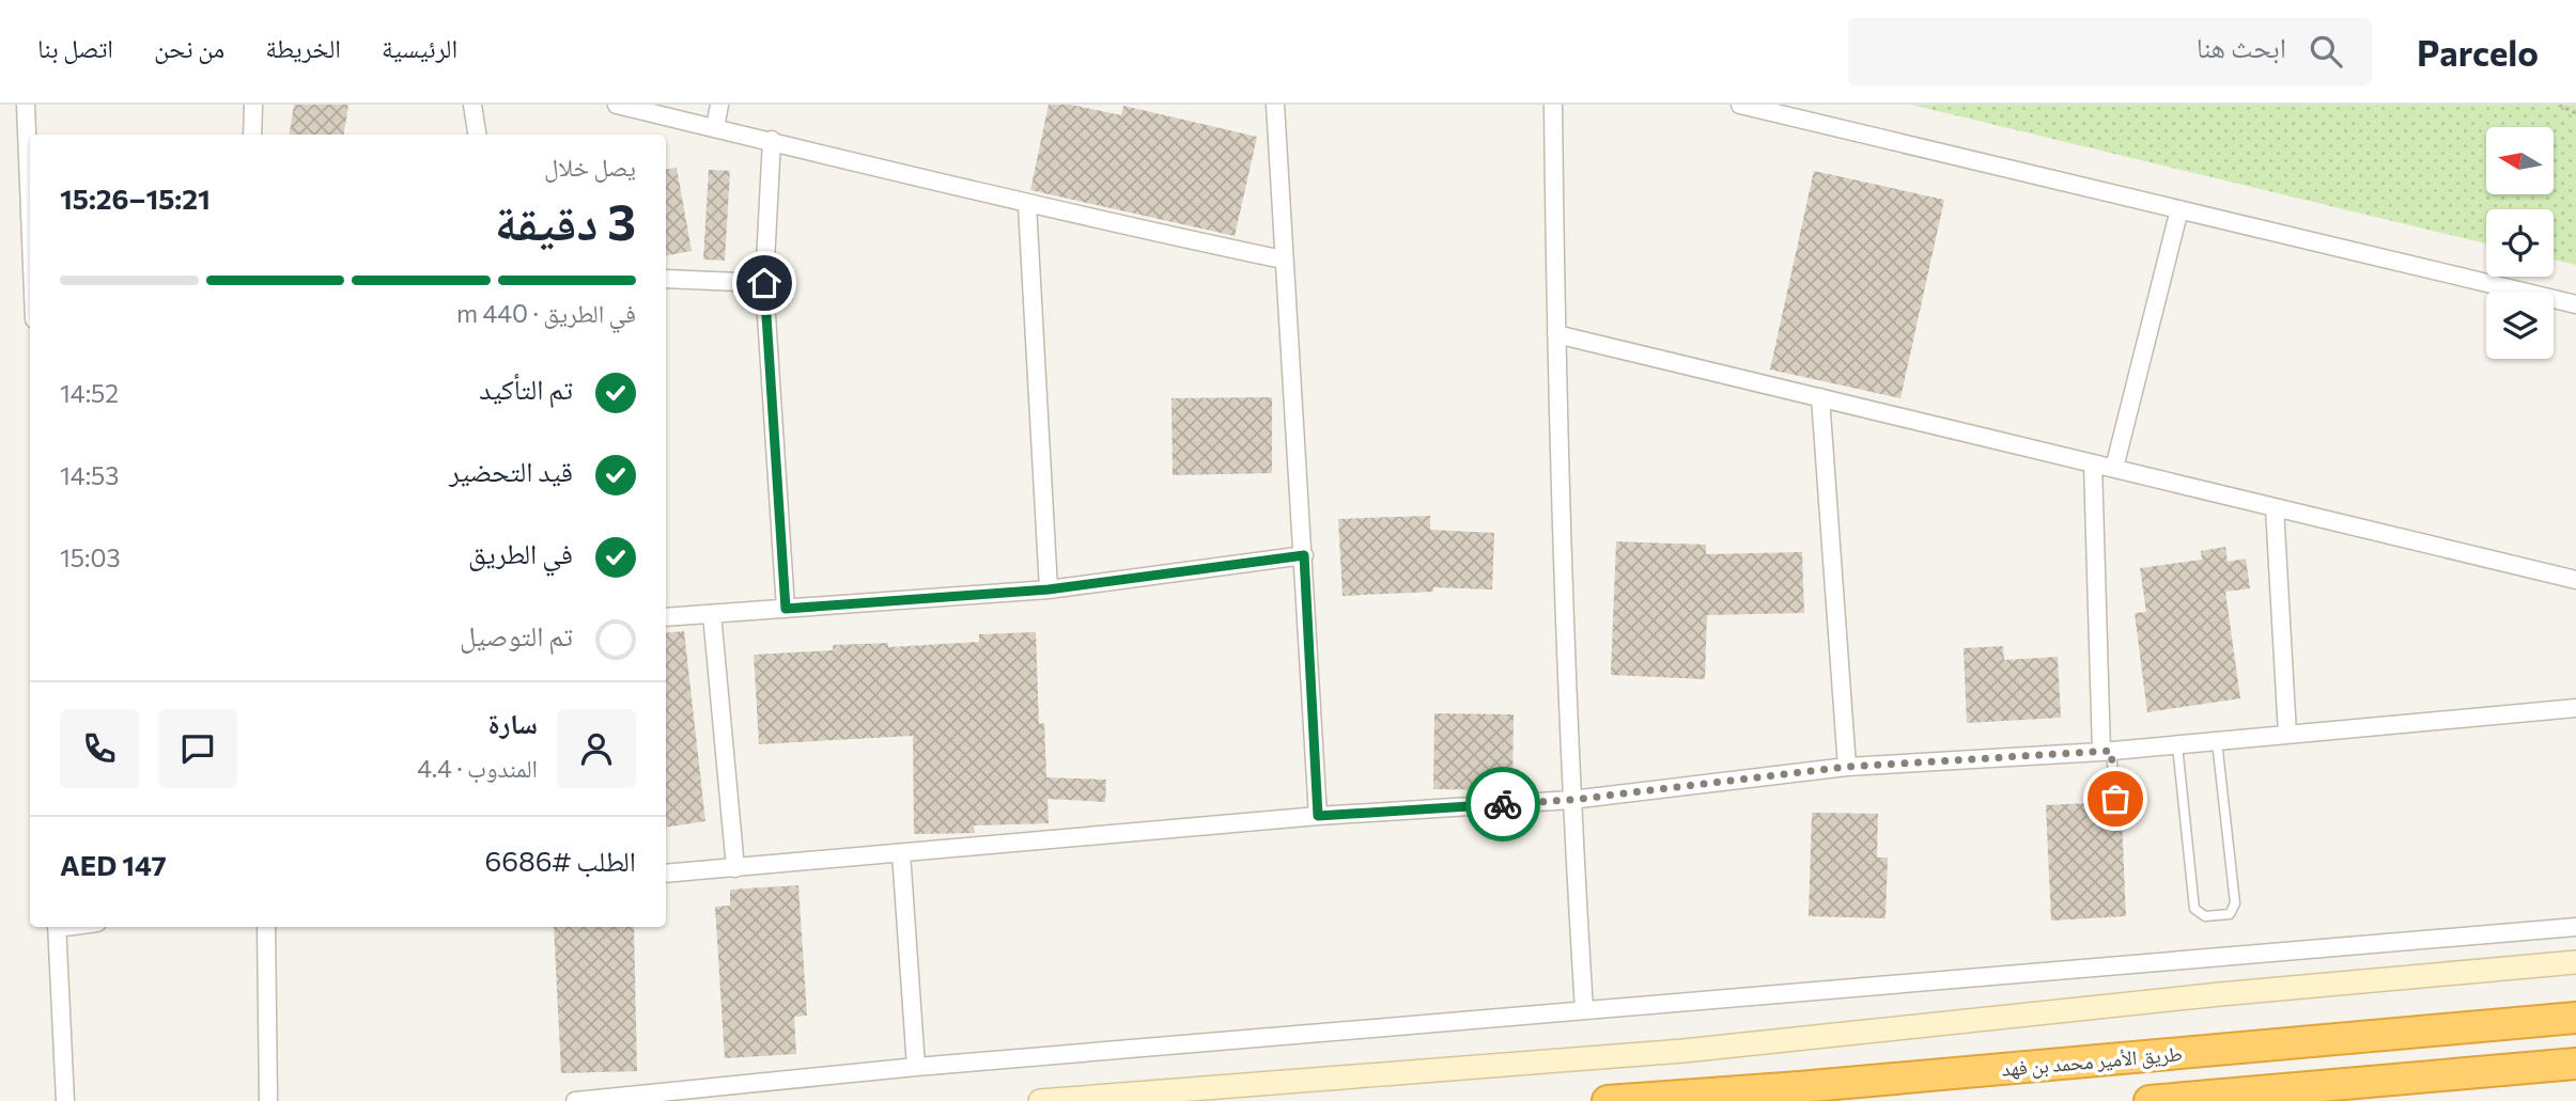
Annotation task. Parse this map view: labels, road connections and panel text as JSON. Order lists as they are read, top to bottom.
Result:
{
  "streets": {
    "highway": ["طريق الأمير محمد بن فهد"]
  },
  "north": "left",
  "page": {
    "header": "Parcelo",
    "search": "ابحث هنا",
    "nav": [
      "الرئيسية",
      "الخريطة",
      "من نحن",
      "اتصل بنا"
    ],
    "heading": ["3 دقيقة", "يصل خلال", "15:21–15:26"],
    "panel": [
      "سارة",
      "المندوب · 4.4",
      "الطلب #6686",
      "AED 147"
    ],
    "bar": "في الطريق · 440 m",
    "list": [
      ["تم التأكيد", "14:52"],
      ["قيد التحضير", "14:53"],
      ["في الطريق", "15:03"],
      "تم التوصيل"
    ]
  }
}
